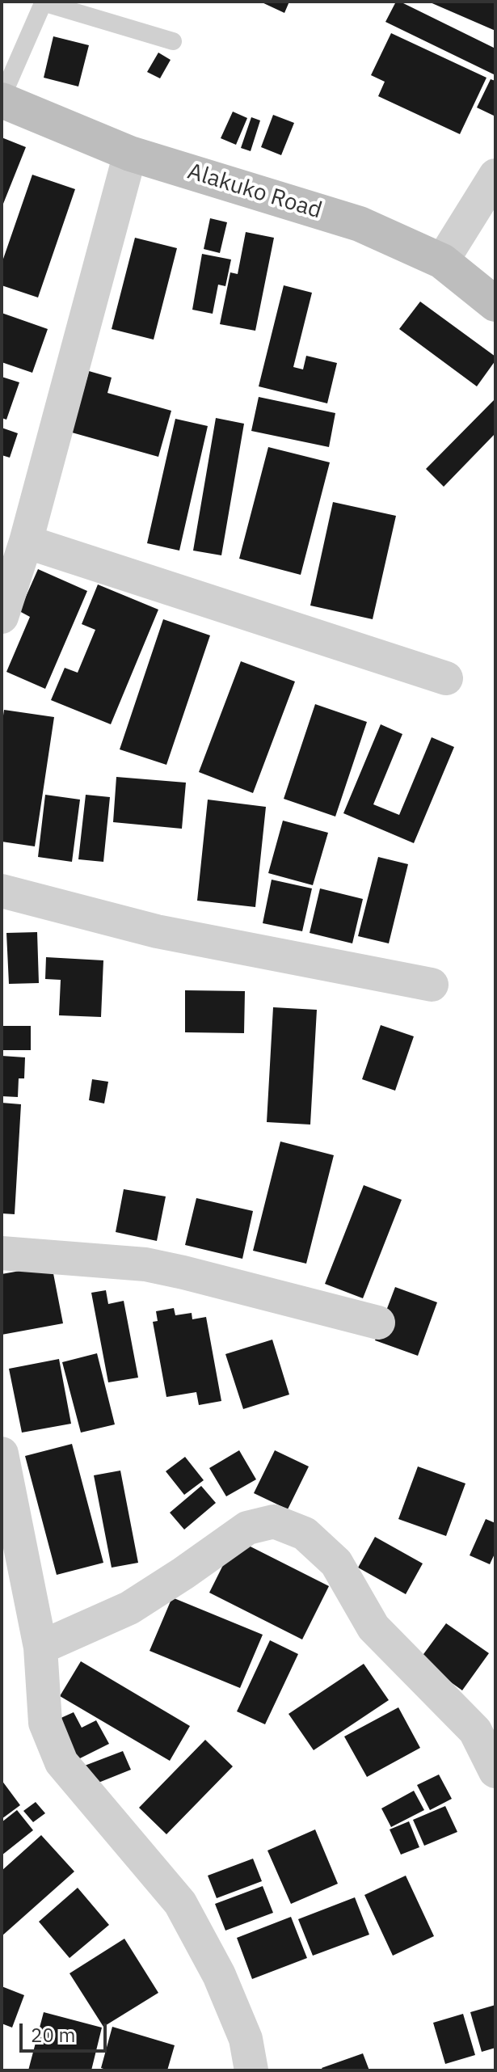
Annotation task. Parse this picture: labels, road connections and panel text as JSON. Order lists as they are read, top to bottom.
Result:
{
  "streets": {
    "main road": ["Alakuko Road"]
  },
  "scale_bar": "20 m"
}
